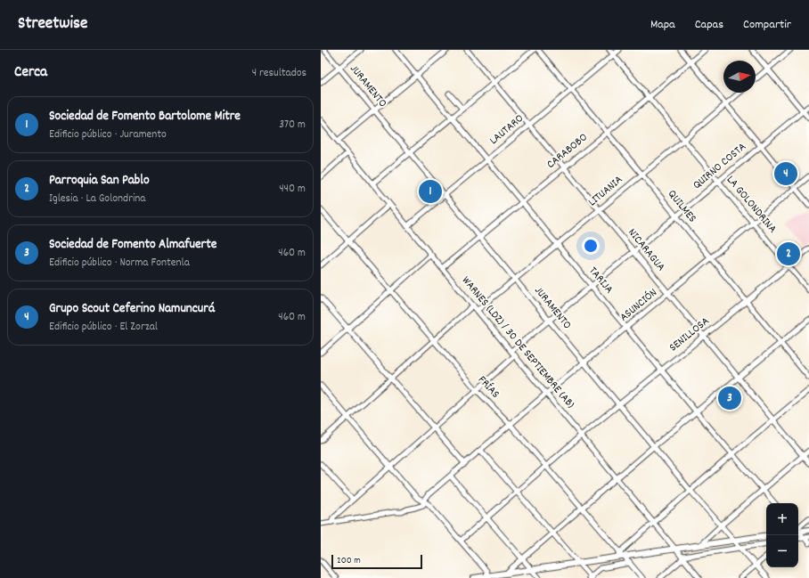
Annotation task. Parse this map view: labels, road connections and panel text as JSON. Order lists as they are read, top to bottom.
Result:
{
  "streets": {
    "street": [
      "JURAMENTO",
      "LAUTARO",
      "CARABOBO",
      "QUIRNO COSTA",
      "LITUANIA",
      "LA GOLONDRINA",
      "QUILMES",
      "NICARAGUA",
      "TARIJA",
      "ASUNCIÓN",
      "SENILLOSA",
      "WARNES (LDZ) / 30 DE SEPTIEMBRE (AB)",
      "FRÍAS"
    ]
  },
  "crossings": [
    ["JURAMENTO", "LAUTARO"],
    ["JURAMENTO", "CARABOBO"],
    ["JURAMENTO", "QUIRNO COSTA"],
    ["JURAMENTO", "LITUANIA"],
    ["JURAMENTO", "ASUNCIÓN"],
    ["JURAMENTO", "SENILLOSA"],
    ["LAUTARO", "LA GOLONDRINA"],
    ["LAUTARO", "QUILMES"],
    ["LAUTARO", "NICARAGUA"],
    ["LAUTARO", "TARIJA"],
    ["LAUTARO", "WARNES (LDZ) / 30 DE SEPTIEMBRE (AB)"],
    ["CARABOBO", "LA GOLONDRINA"],
    ["CARABOBO", "QUILMES"],
    ["CARABOBO", "NICARAGUA"],
    ["CARABOBO", "TARIJA"],
    ["CARABOBO", "WARNES (LDZ) / 30 DE SEPTIEMBRE (AB)"],
    ["QUIRNO COSTA", "LA GOLONDRINA"],
    ["QUIRNO COSTA", "QUILMES"],
    ["QUIRNO COSTA", "NICARAGUA"],
    ["QUIRNO COSTA", "TARIJA"],
    ["QUIRNO COSTA", "WARNES (LDZ) / 30 DE SEPTIEMBRE (AB)"],
    ["LITUANIA", "LA GOLONDRINA"],
    ["LITUANIA", "QUILMES"],
    ["LITUANIA", "NICARAGUA"],
    ["LITUANIA", "TARIJA"],
    ["LITUANIA", "WARNES (LDZ) / 30 DE SEPTIEMBRE (AB)"],
    ["LA GOLONDRINA", "ASUNCIÓN"],
    ["LA GOLONDRINA", "SENILLOSA"],
    ["QUILMES", "ASUNCIÓN"],
    ["QUILMES", "SENILLOSA"],
    ["NICARAGUA", "ASUNCIÓN"],
    ["NICARAGUA", "SENILLOSA"],
    ["TARIJA", "ASUNCIÓN"],
    ["TARIJA", "SENILLOSA"],
    ["ASUNCIÓN", "WARNES (LDZ) / 30 DE SEPTIEMBRE (AB)"],
    ["ASUNCIÓN", "FRÍAS"],
    ["SENILLOSA", "WARNES (LDZ) / 30 DE SEPTIEMBRE (AB)"],
    ["SENILLOSA", "FRÍAS"]
  ],
  "scale_bar": "200 m",
  "north": "right",
  "page": {
    "header": "Streetwise",
    "nav": ["Mapa", "Capas", "Compartir"],
    "heading": ["Cerca", "4 resultados"],
    "list": [
      {
        "mark": "1",
        "name": "Sociedad de Fomento Bartolome Mitre",
        "note": "Edificio público · Juramento",
        "value": "370 m"
      },
      {
        "mark": "2",
        "name": "Parroquia San Pablo",
        "note": "Iglesia · La Golondrina",
        "value": "440 m"
      },
      {
        "mark": "3",
        "name": "Sociedad de Fomento Almafuerte",
        "note": "Edificio público · Norma Fontenla",
        "value": "460 m"
      },
      {
        "mark": "4",
        "name": "Grupo Scout Ceferino Namuncurá",
        "note": "Edificio público · El Zorzal",
        "value": "460 m"
      }
    ],
    "pins": [
      "4",
      "1",
      "2",
      "3"
    ],
    "map_buttons": ["+", "−"],
    "scale": "200 m"
  }
}
